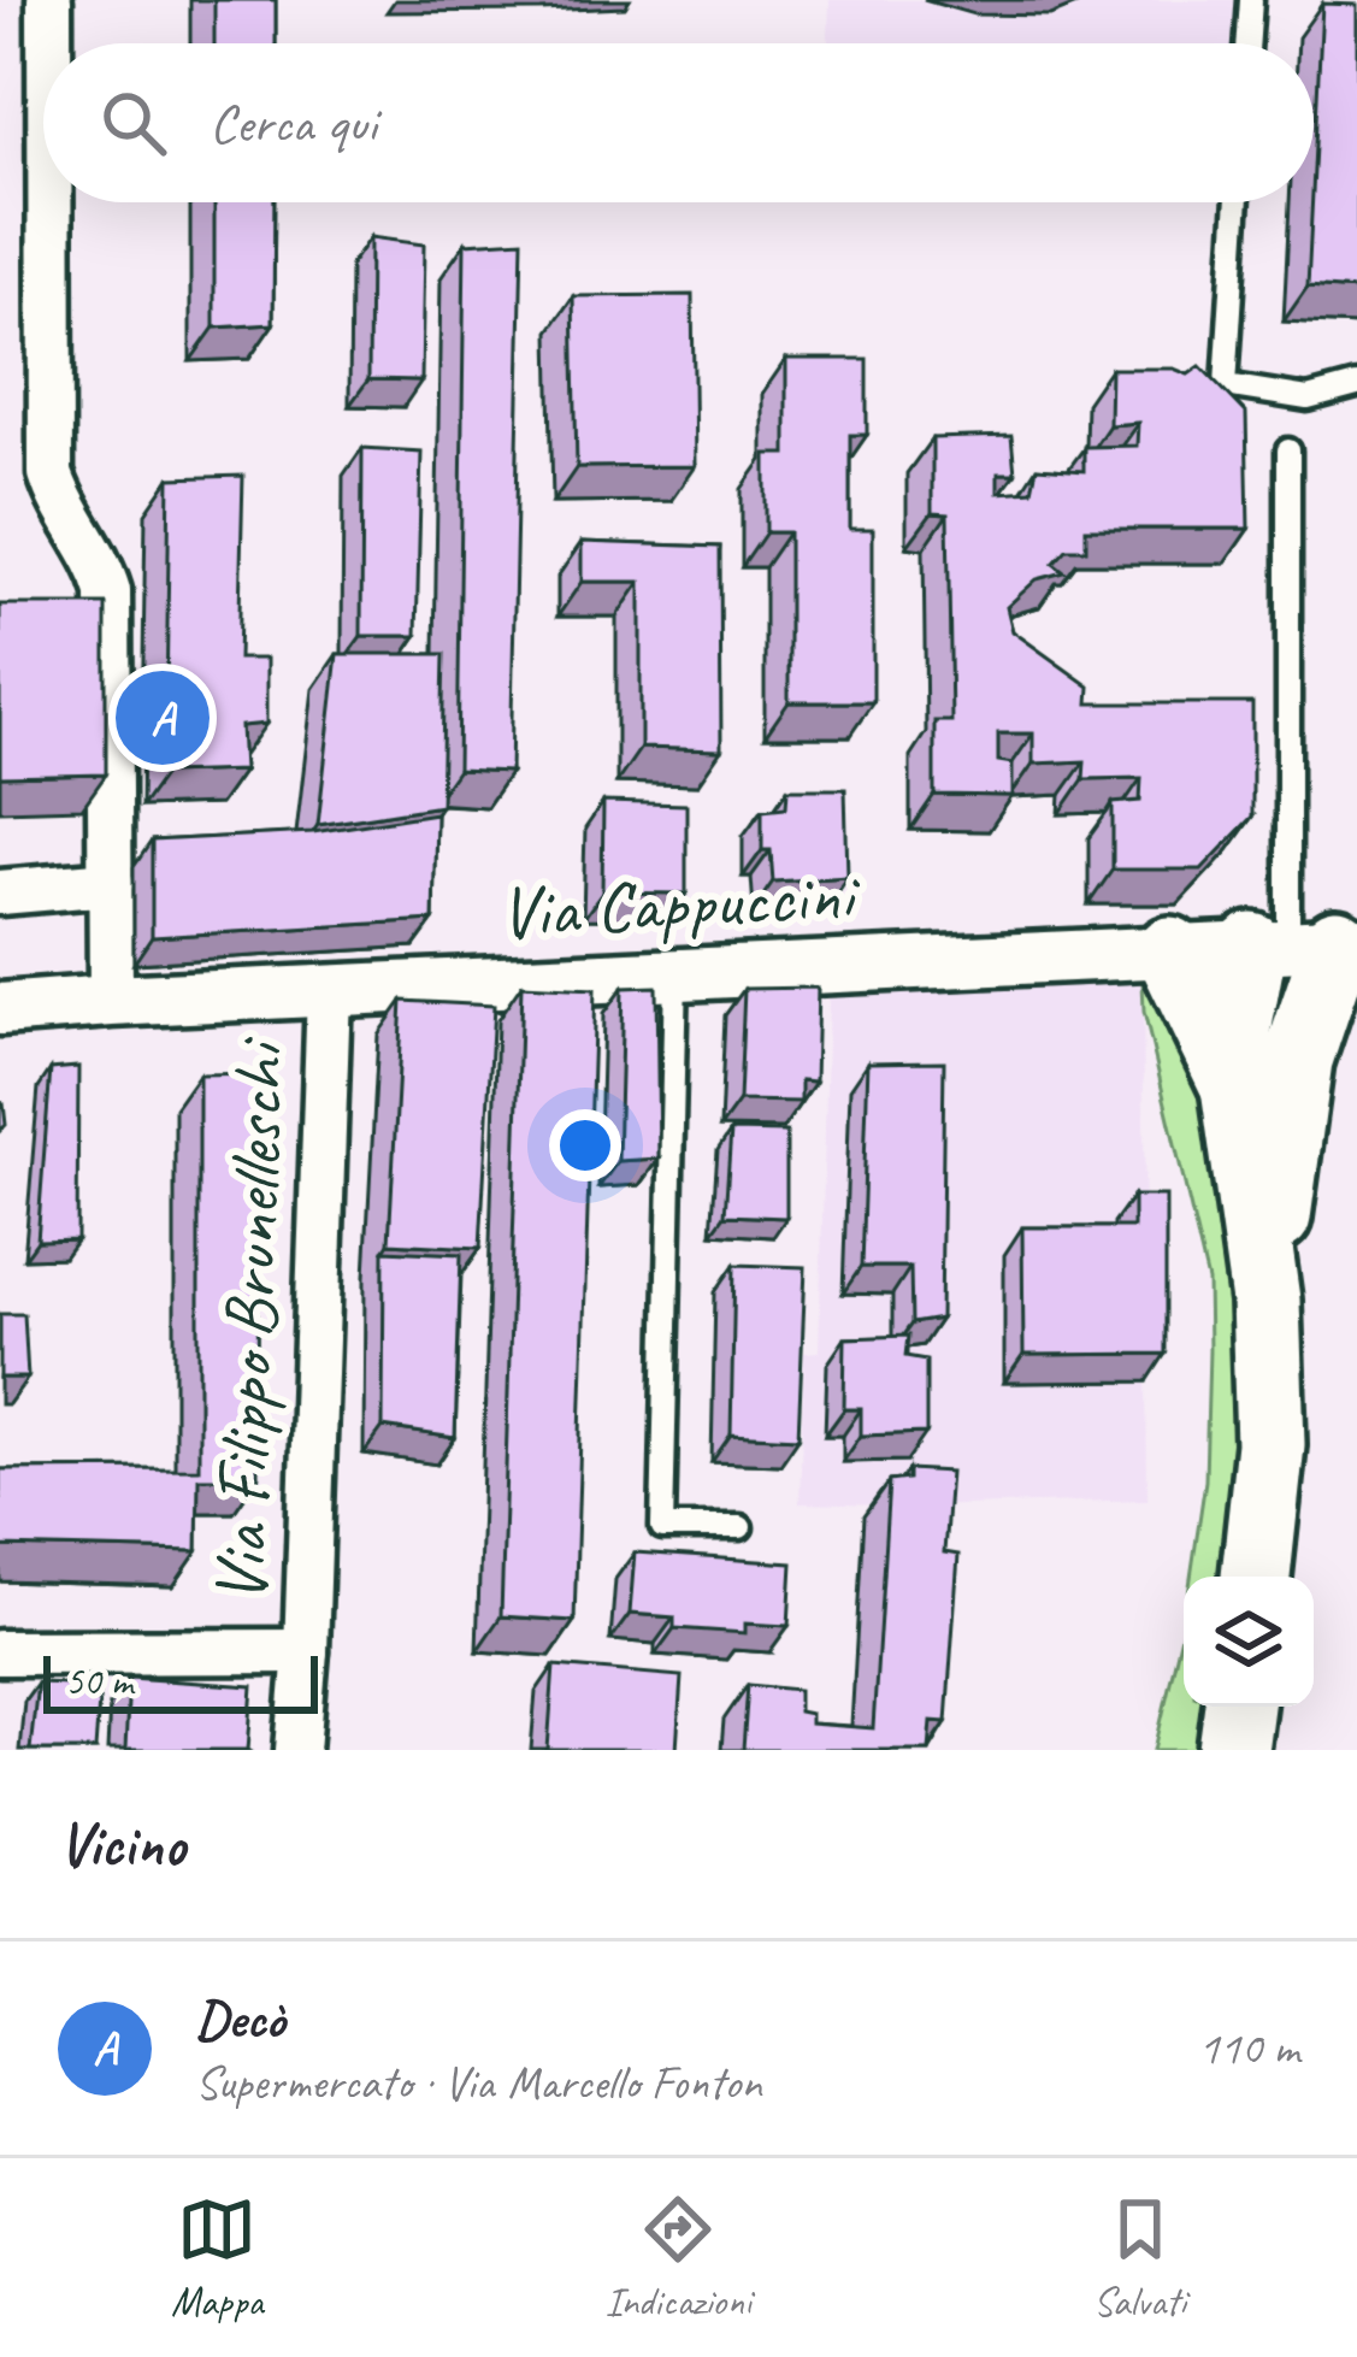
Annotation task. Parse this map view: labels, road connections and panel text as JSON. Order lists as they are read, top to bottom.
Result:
{
  "streets": {
    "street": ["Via Cappuccini", "Via Filippo Brunelleschi"]
  },
  "crossings": [
    ["Via Cappuccini", "Via Filippo Brunelleschi"]
  ],
  "scale_bar": "50 m",
  "page": {
    "search": "Cerca qui",
    "pins": "A",
    "scale": "50 m",
    "heading": "Vicino",
    "list": [
      {
        "mark": "A",
        "name": "Decò",
        "note": "Supermercato · Via Marcello Fonton",
        "value": "110 m"
      }
    ],
    "nav": ["Mappa", "Indicazioni", "Salvati"]
  }
}
